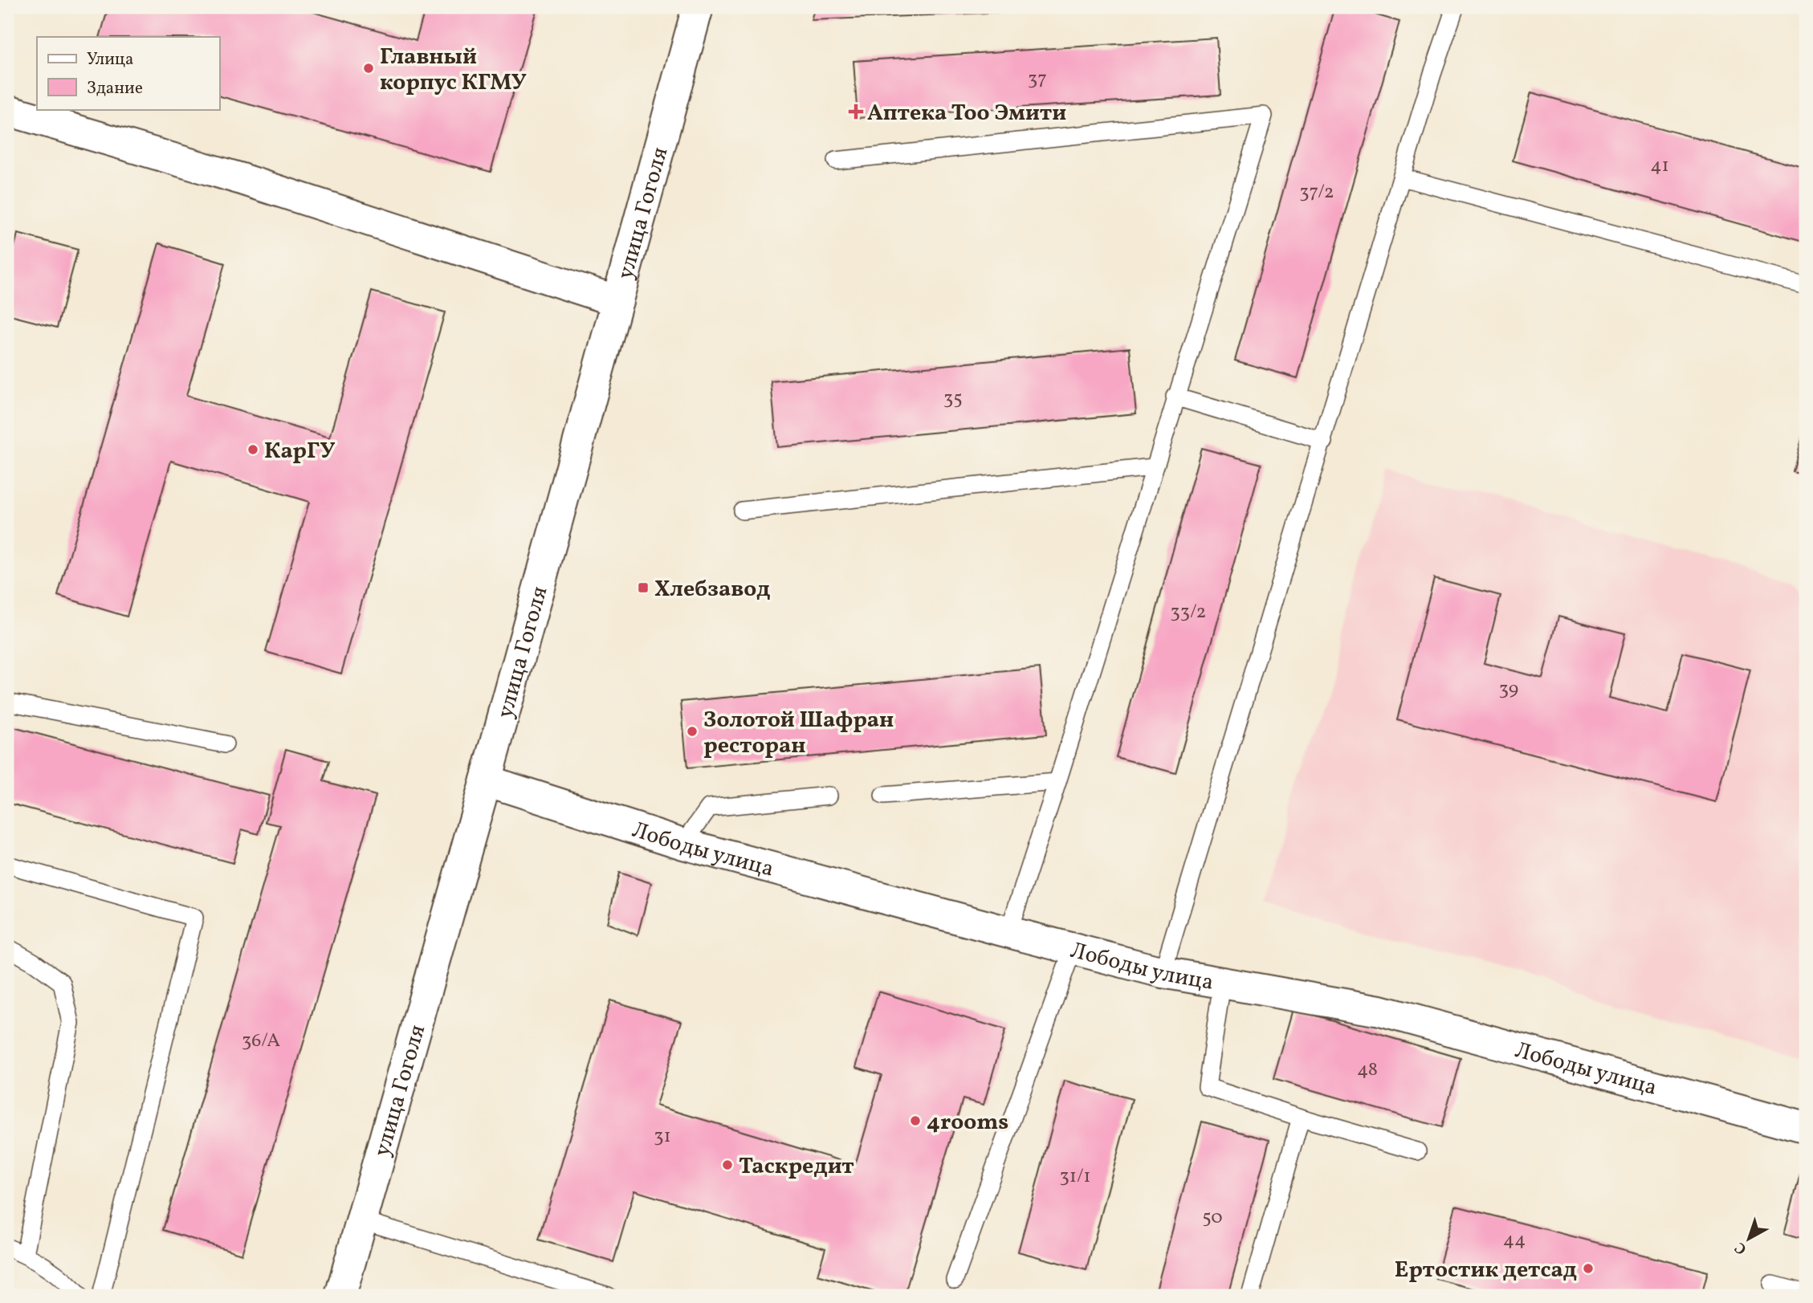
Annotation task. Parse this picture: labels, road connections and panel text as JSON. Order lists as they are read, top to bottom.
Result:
{
  "streets": {
    "main road": ["улица Гоголя", "Лободы улица"]
  },
  "crossings": [
    ["улица Гоголя", "Лободы улица"]
  ],
  "places": {
    "other": [
      "Главный корпус КГМУ",
      "КарГУ",
      "Золотой Шафран ресторан",
      "4rooms",
      "Таскредит",
      "Ертостик детсад"
    ],
    "health": ["Аптека Тоо Эмити"],
    "transit": ["Хлебзавод"]
  },
  "house_numbers": [
    "37",
    "41",
    "37/2",
    "35",
    "33/2",
    "39",
    "36/A",
    "48",
    "31",
    "31/1",
    "50",
    "44"
  ],
  "legend": ["Улица", "Здание"],
  "north": "bottom left"
}
